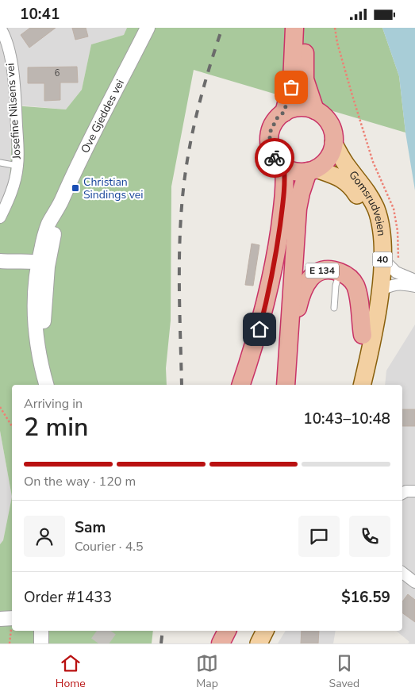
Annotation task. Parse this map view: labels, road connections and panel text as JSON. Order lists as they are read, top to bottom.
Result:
{
  "streets": {
    "highway": ["E 134"],
    "main road": ["Gomsrudveien", "40"],
    "street": ["Josefine Nilsens vei", "Ove Gjeddes vei"]
  },
  "crossings": [
    ["Gomsrudveien", "E 134"]
  ],
  "places": {
    "transit": ["Christian Sindings vei"]
  },
  "house_numbers": ["6"],
  "page": {
    "status": "10:41",
    "heading": ["2 min", "Arriving in", "10:43–10:48"],
    "panel": [
      "Sam",
      "Courier · 4.5",
      "Order #1433",
      "$16.59"
    ],
    "bar": "On the way · 120 m",
    "tabs": ["Home", "Map", "Saved"]
  }
}
